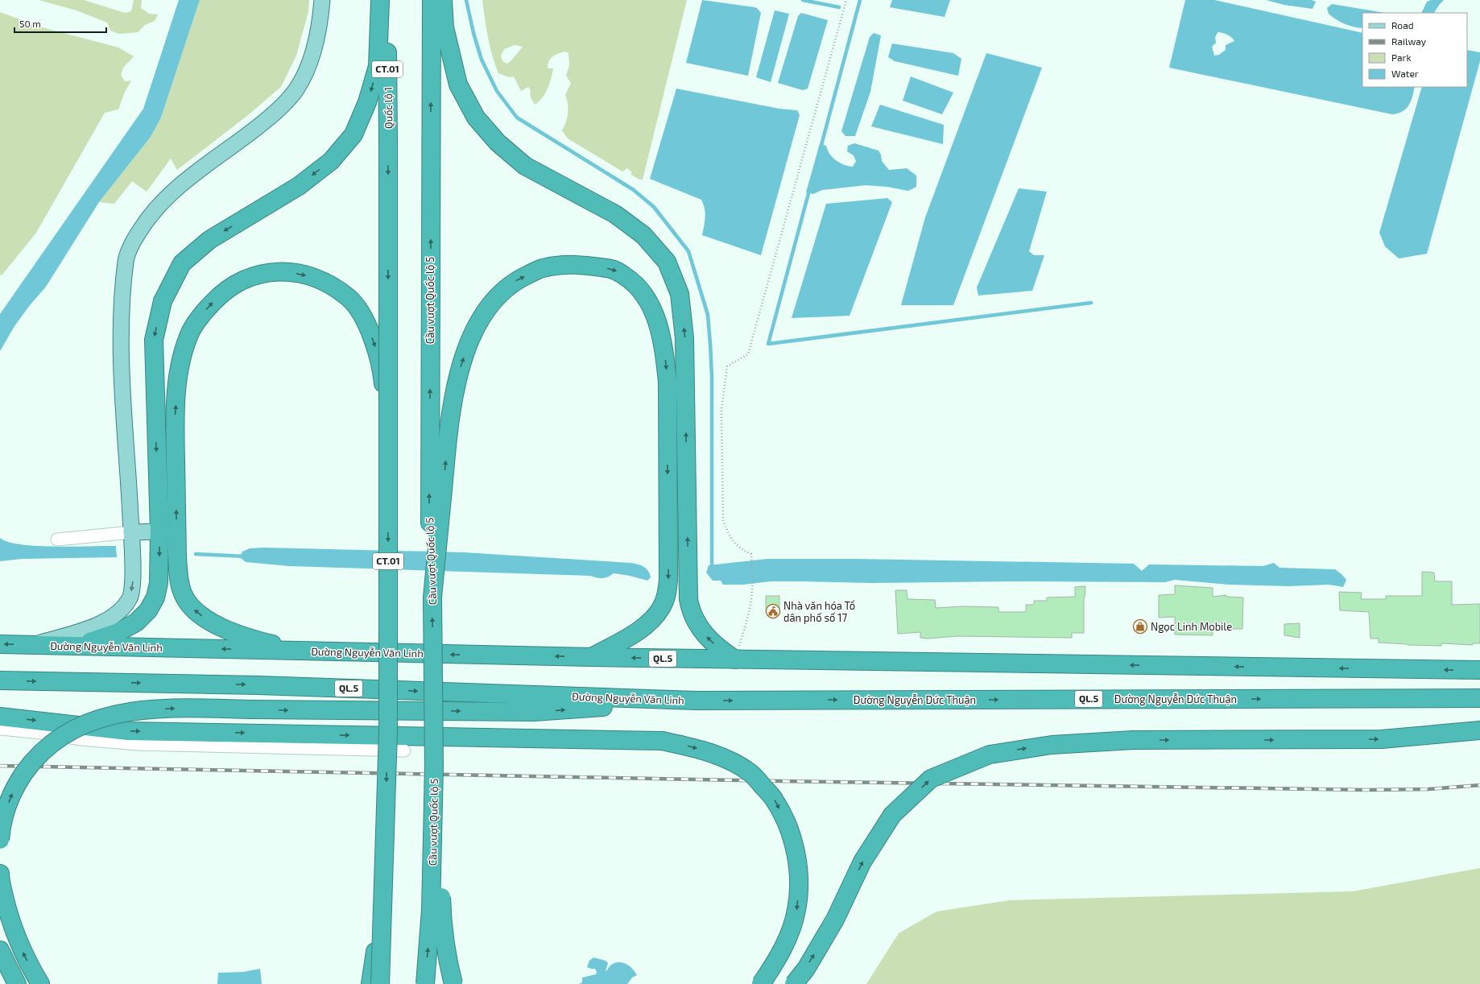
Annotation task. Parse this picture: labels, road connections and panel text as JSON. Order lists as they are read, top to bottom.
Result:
{
  "streets": {
    "highway": [
      "CT.01",
      "Quốc lộ 1",
      "Cầu vượt Quốc lộ 5",
      "Đường Nguyễn Văn Linh",
      "QL.5",
      "Đường Nguyễn Đức Thuận"
    ]
  },
  "crossings": [
    ["CT.01", "Quốc lộ 1"],
    ["Đường Nguyễn Văn Linh", "QL.5"],
    ["Đường Nguyễn Văn Linh", "Đường Nguyễn Đức Thuận"]
  ],
  "one_way": ["Quốc lộ 1"],
  "places": {
    "public building": ["Nhà văn hóa Tổ dân phố số 17"],
    "shop": ["Ngọc Linh Mobile"]
  },
  "legend": [
    "Road",
    "Railway",
    "Park",
    "Water"
  ],
  "scale_bar": "50 m"
}
